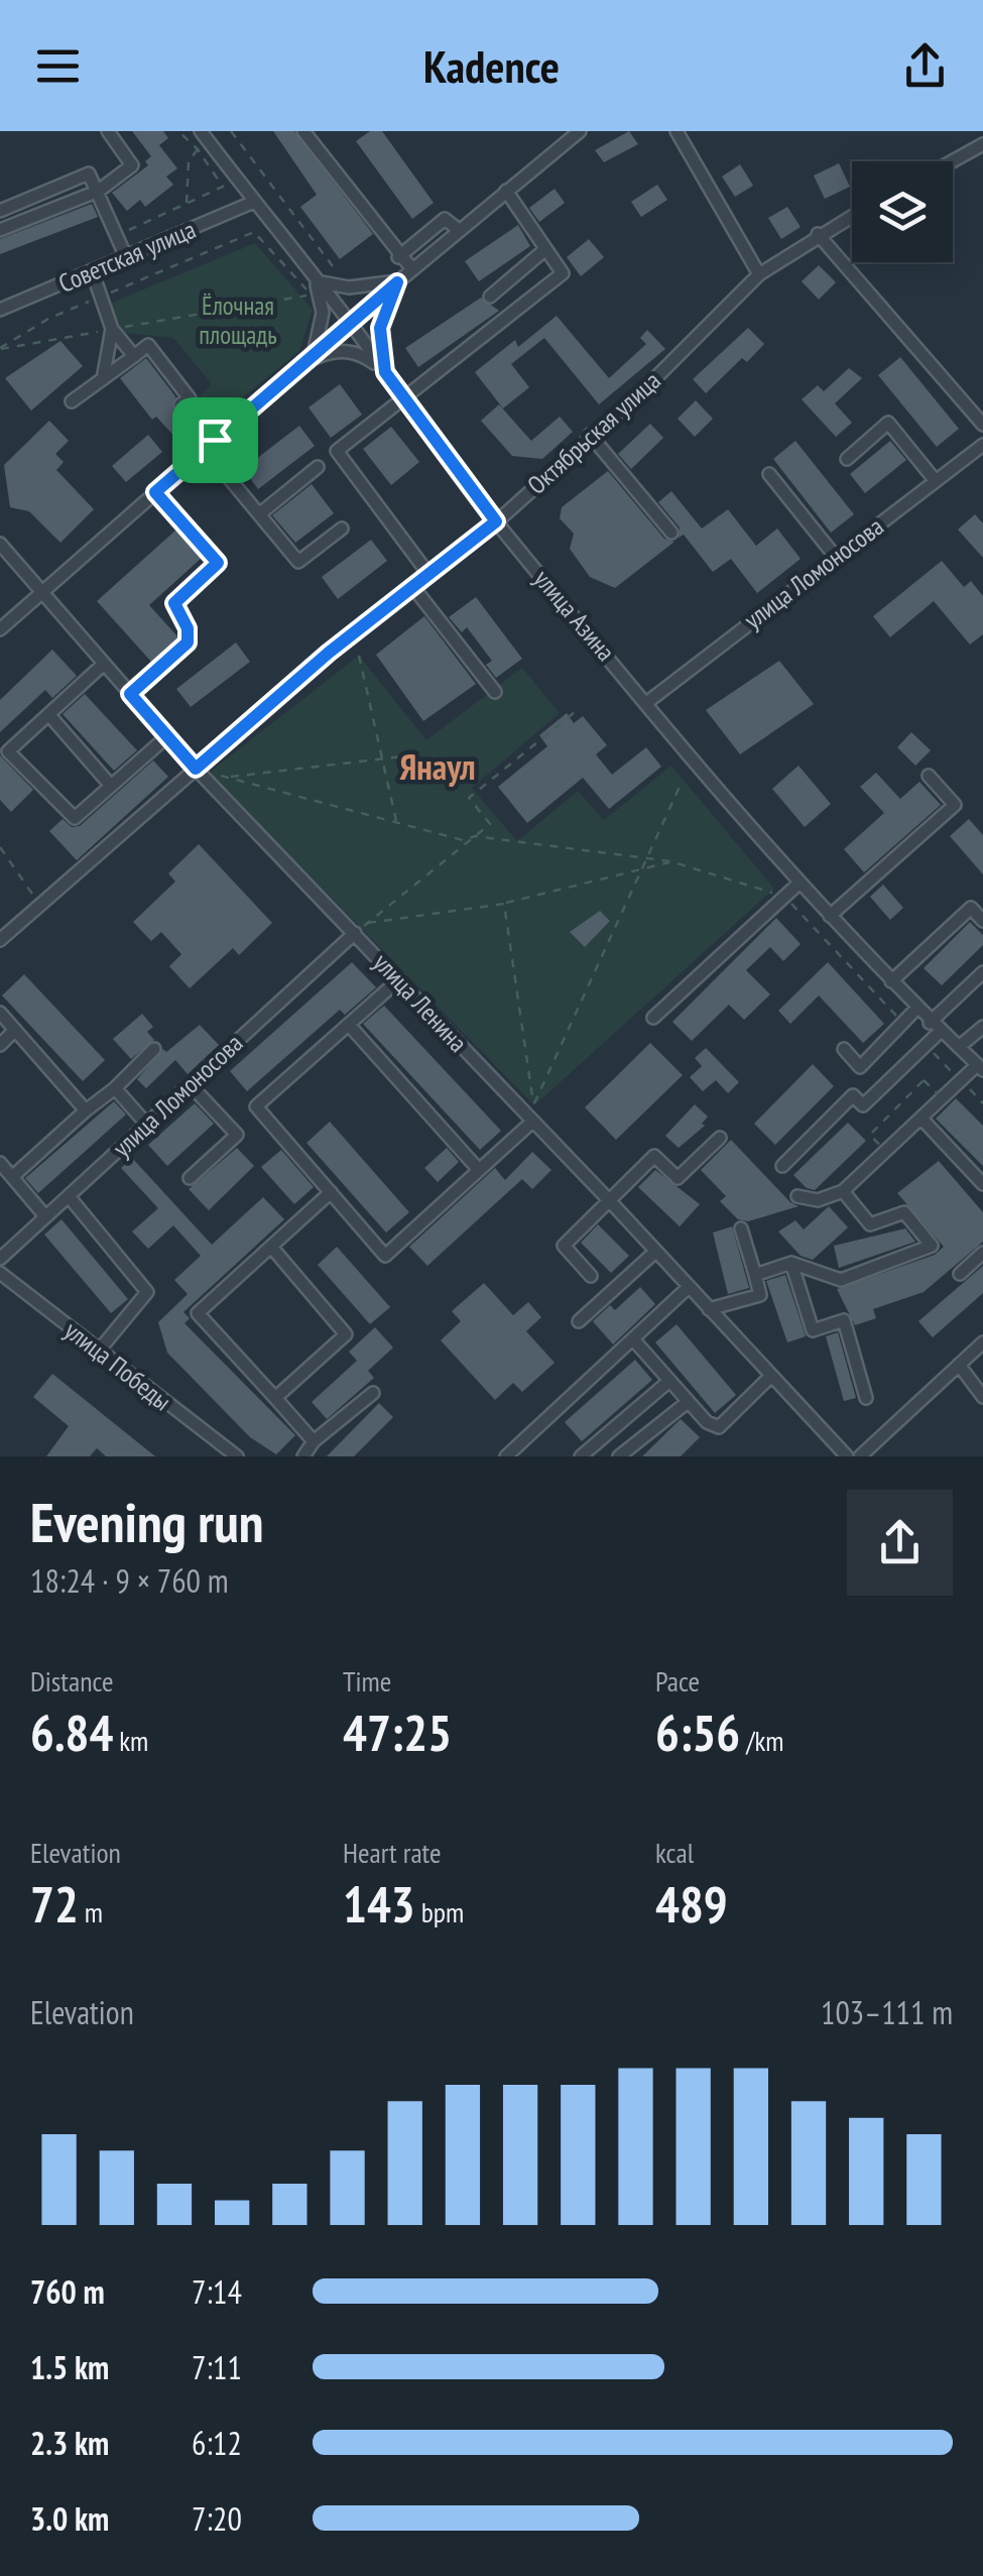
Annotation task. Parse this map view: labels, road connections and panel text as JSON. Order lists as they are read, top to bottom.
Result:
{
  "streets": {
    "street": [
      "Советская улица",
      "Октябрьская улица",
      "улица Ломоносова",
      "улица Азина",
      "улица Ленина",
      "улица Победы"
    ]
  },
  "crossings": [
    ["Советская улица", "улица Азина"],
    ["Октябрьская улица", "улица Азина"],
    ["Октябрьская улица", "улица Ленина"],
    ["улица Ломоносова", "улица Азина"],
    ["улица Ломоносова", "улица Ленина"]
  ],
  "districts": ["Янаул"],
  "parks": ["Ёлочная площадь"],
  "page": {
    "header": "Kadence",
    "heading": ["Evening run", "18:24 · 9 × 760 m"],
    "stats": [
      ["Distance", "6.84 km"],
      ["Time", "47:25"],
      ["Pace", "6:56 /km"],
      ["Elevation", "72 m"],
      ["Heart rate", "143 bpm"],
      ["kcal", "489"]
    ],
    "chart": ["Elevation", "103–111 m"],
    "list": [
      {
        "name": "760 m",
        "note": "7:14"
      },
      {
        "name": "1.5 km",
        "note": "7:11"
      },
      {
        "name": "2.3 km",
        "note": "6:12"
      },
      {
        "name": "3.0 km",
        "note": "7:20"
      }
    ]
  }
}
